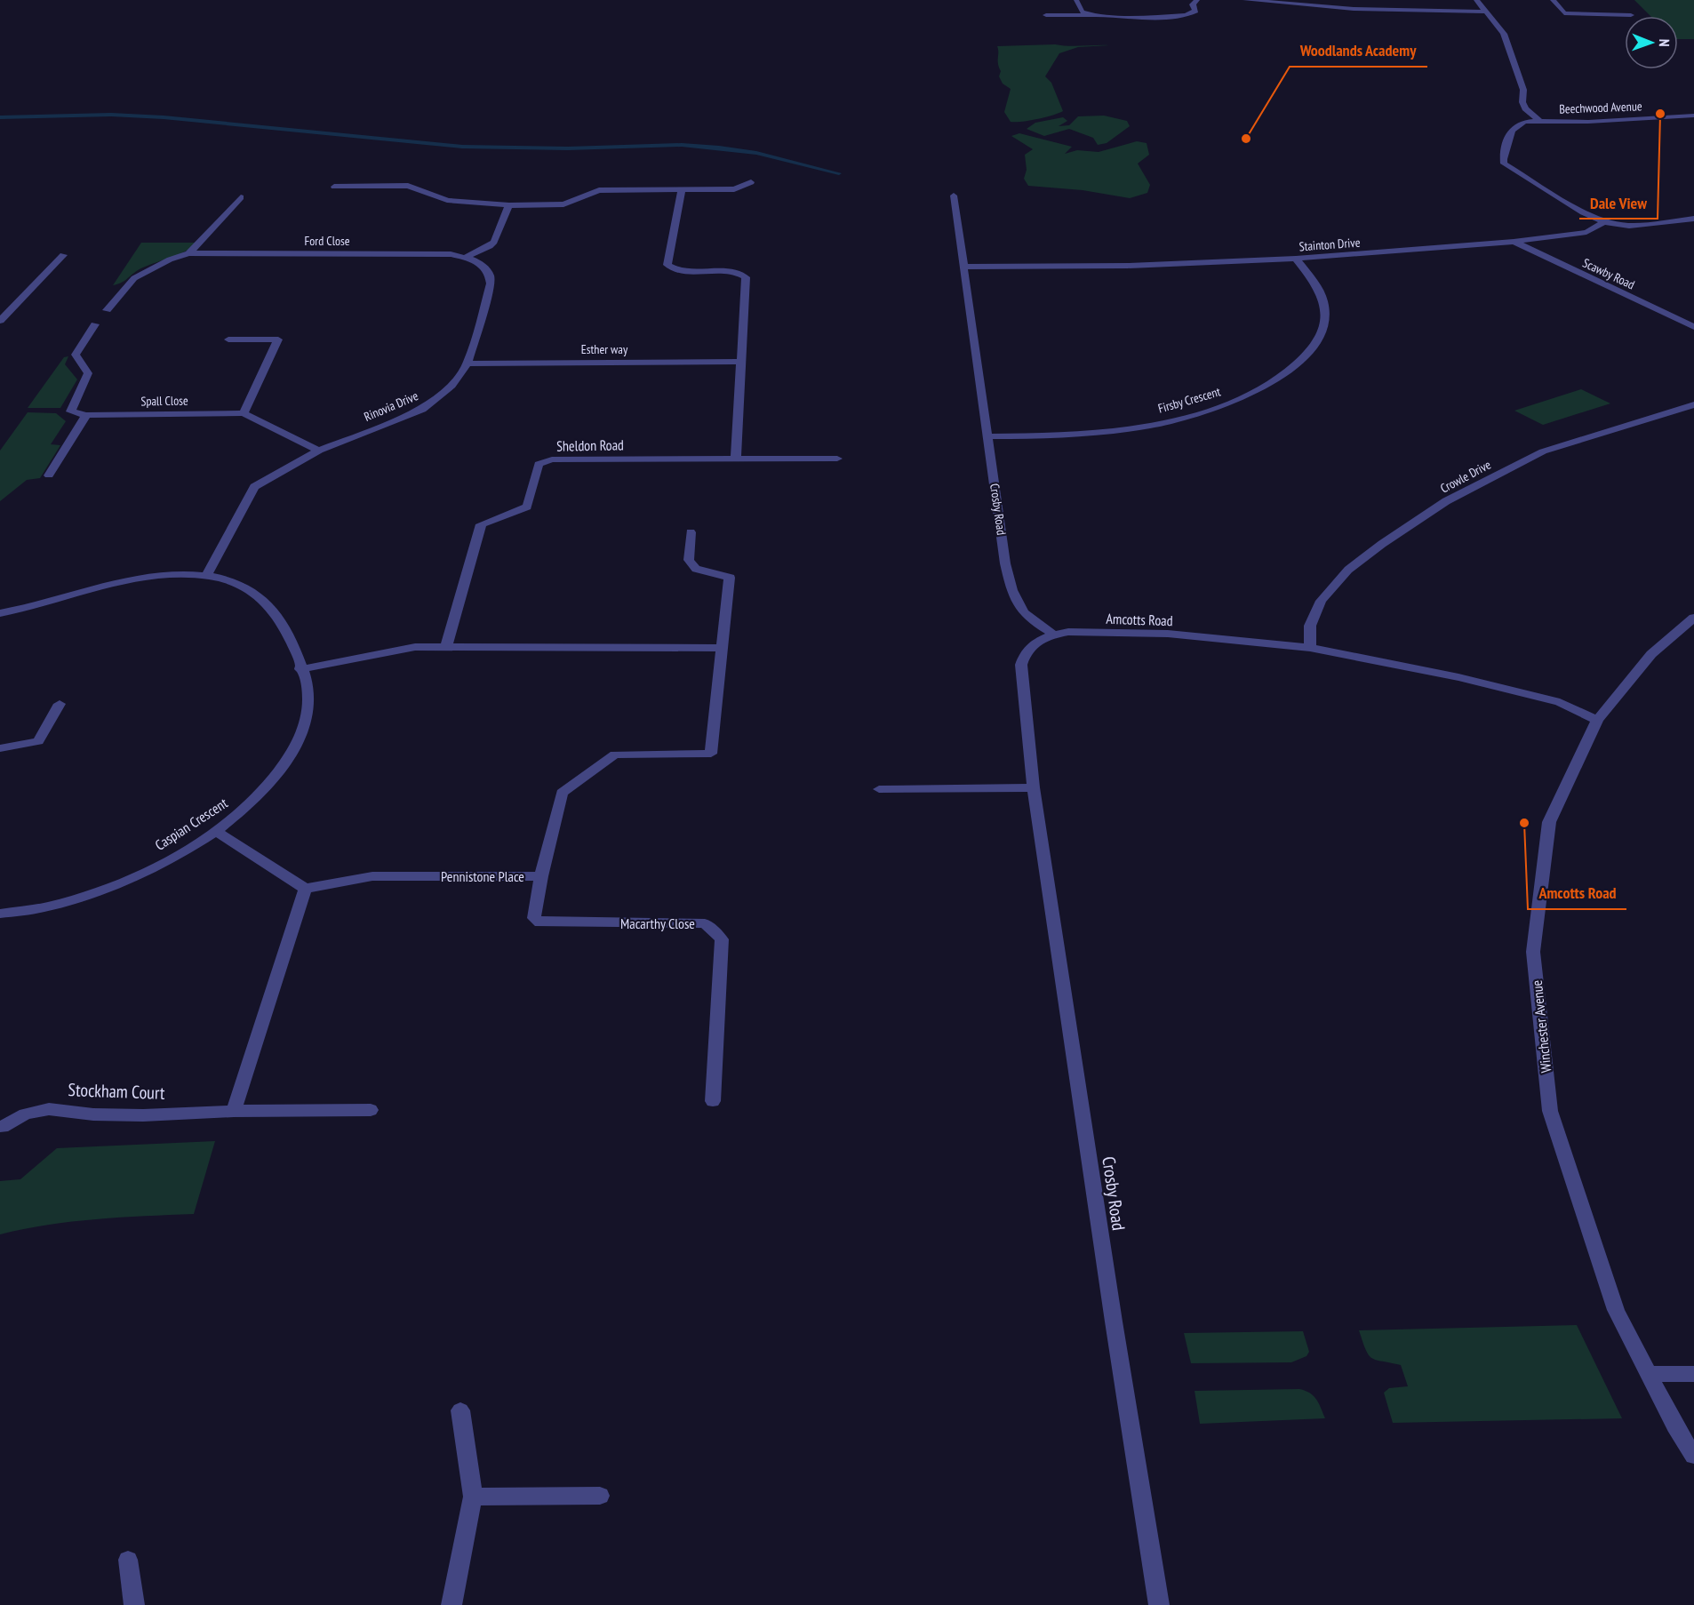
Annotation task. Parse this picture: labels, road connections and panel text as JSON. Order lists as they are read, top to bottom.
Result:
{
  "streets": {
    "street": [
      "Beechwood Avenue",
      "Ford Close",
      "Stainton Drive",
      "Scawby Road",
      "Esther way",
      "Firsby Crescent",
      "Spall Close",
      "Rinovia Drive",
      "Sheldon Road",
      "Crowle Drive",
      "Crosby Road",
      "Amcotts Road",
      "Caspian Crescent",
      "Pennistone Place",
      "Macarthy Close",
      "Winchester Avenue",
      "Stockham Court"
    ]
  },
  "crossings": [
    ["Beechwood Avenue", "Stainton Drive"],
    ["Ford Close", "Rinovia Drive"],
    ["Stainton Drive", "Scawby Road"],
    ["Stainton Drive", "Firsby Crescent"],
    ["Stainton Drive", "Crosby Road"],
    ["Esther way", "Rinovia Drive"],
    ["Firsby Crescent", "Crosby Road"],
    ["Spall Close", "Rinovia Drive"],
    ["Rinovia Drive", "Caspian Crescent"],
    ["Crowle Drive", "Amcotts Road"],
    ["Crosby Road", "Amcotts Road"],
    ["Amcotts Road", "Winchester Avenue"],
    ["Pennistone Place", "Macarthy Close"]
  ],
  "places": ["Dale View", "Woodlands Academy", "Amcotts Road"],
  "north": "right"
}
